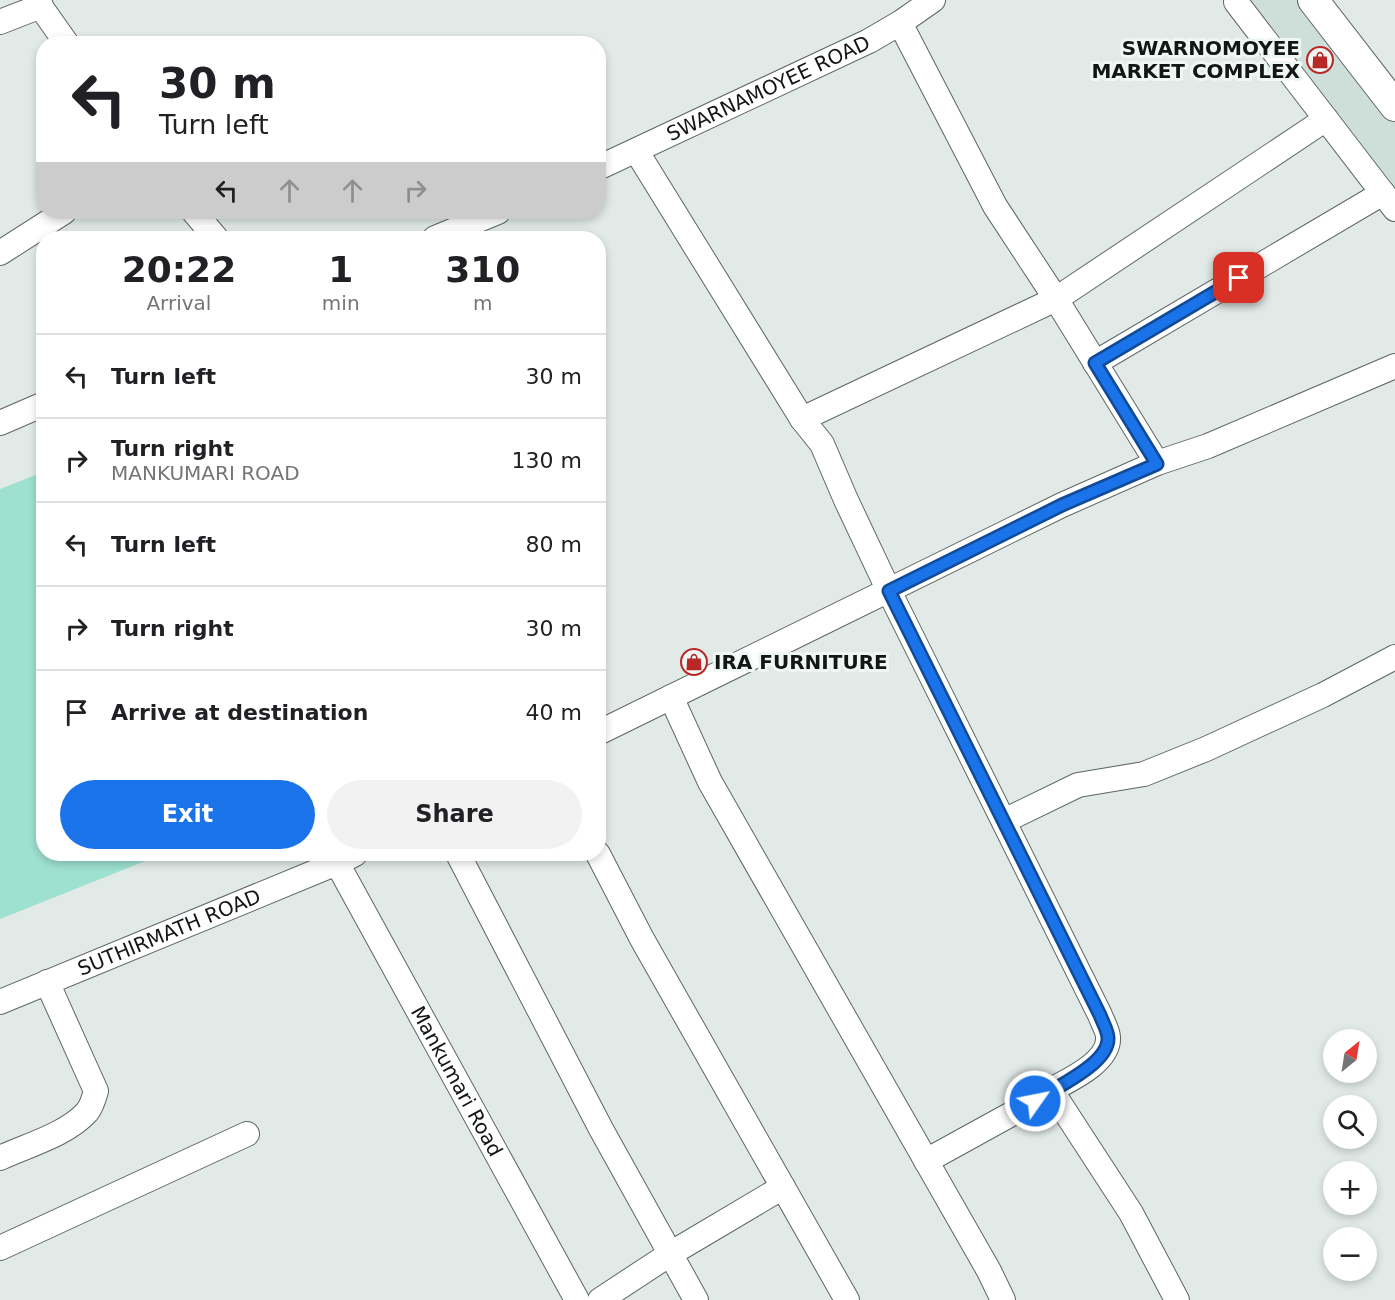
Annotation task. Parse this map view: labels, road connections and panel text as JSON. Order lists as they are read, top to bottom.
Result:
{
  "streets": {
    "street": ["SWARNAMOYEE ROAD", "SUTHIRMATH ROAD", "Mankumari Road"]
  },
  "places": {
    "shop": ["SWARNOMOYEE MARKET COMPLEX", "IRA FURNITURE"]
  },
  "north": "top right",
  "page": {
    "turn": ["30 m", "Turn left"],
    "eta": [
      "20:22",
      "Arrival",
      "1",
      "min",
      "310",
      "m"
    ],
    "list": [
      {
        "name": "Turn left",
        "value": "30 m"
      },
      {
        "name": "Turn right",
        "note": "MANKUMARI ROAD",
        "value": "130 m"
      },
      {
        "name": "Turn left",
        "value": "80 m"
      },
      {
        "name": "Turn right",
        "value": "30 m"
      },
      {
        "name": "Arrive at destination",
        "value": "40 m"
      }
    ],
    "buttons": ["Exit", "Share"],
    "map_buttons": ["+", "−"]
  }
}
